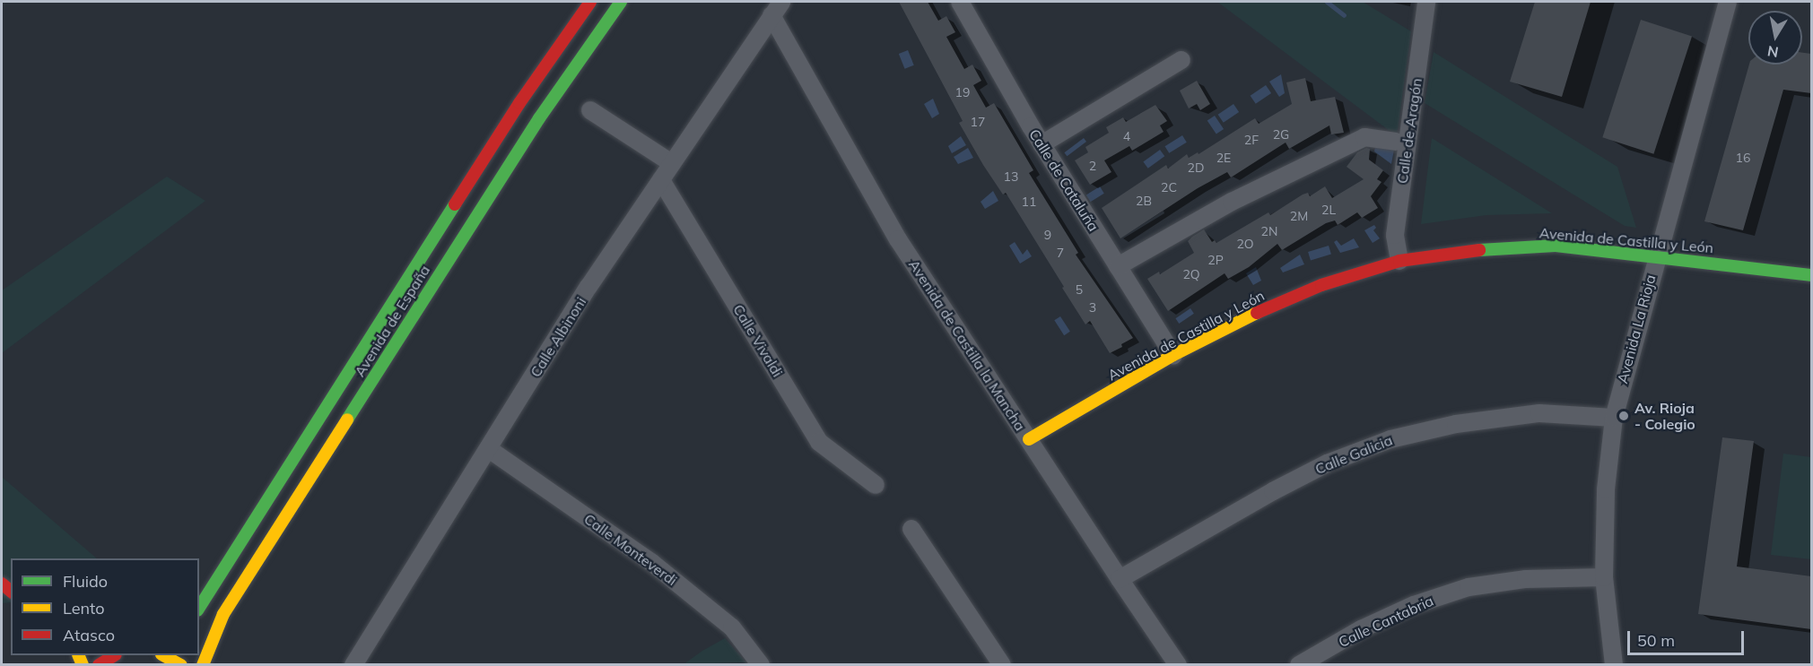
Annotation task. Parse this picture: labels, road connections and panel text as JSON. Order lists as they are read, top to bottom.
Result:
{
  "streets": {
    "main road": ["Avenida de Castilla y León", "Avenida de España"],
    "street": [
      "Calle de Aragón",
      "Calle de Cataluña",
      "Avenida La Rioja",
      "Calle Albinoni",
      "Calle Vivaldi",
      "Avenida de Castilla la Mancha",
      "Calle Galicia",
      "Calle Monteverdi",
      "Calle Cantabria"
    ]
  },
  "crossings": [
    ["Calle de Aragón", "Avenida de Castilla y León"],
    ["Calle de Cataluña", "Avenida de Castilla y León"],
    ["Avenida de Castilla y León", "Avenida La Rioja"],
    ["Avenida de Castilla y León", "Avenida de Castilla la Mancha"],
    ["Avenida La Rioja", "Calle Galicia"],
    ["Avenida La Rioja", "Calle Cantabria"],
    ["Calle Albinoni", "Calle Vivaldi"],
    ["Calle Albinoni", "Avenida de Castilla la Mancha"],
    ["Calle Albinoni", "Calle Monteverdi"],
    ["Avenida de Castilla la Mancha", "Calle Galicia"]
  ],
  "places": ["Av. Rioja - Colegio"],
  "house_numbers": [
    "19",
    "17",
    "2G",
    "4",
    "2F",
    "2E",
    "16",
    "2",
    "2D",
    "13",
    "2C",
    "2B",
    "11",
    "2L",
    "2M",
    "2N",
    "9",
    "2O",
    "7",
    "2P",
    "2Q",
    "5",
    "3"
  ],
  "legend": ["Fluido", "Lento", "Atasco"],
  "scale_bar": "50 m",
  "north": "bottom"
}
